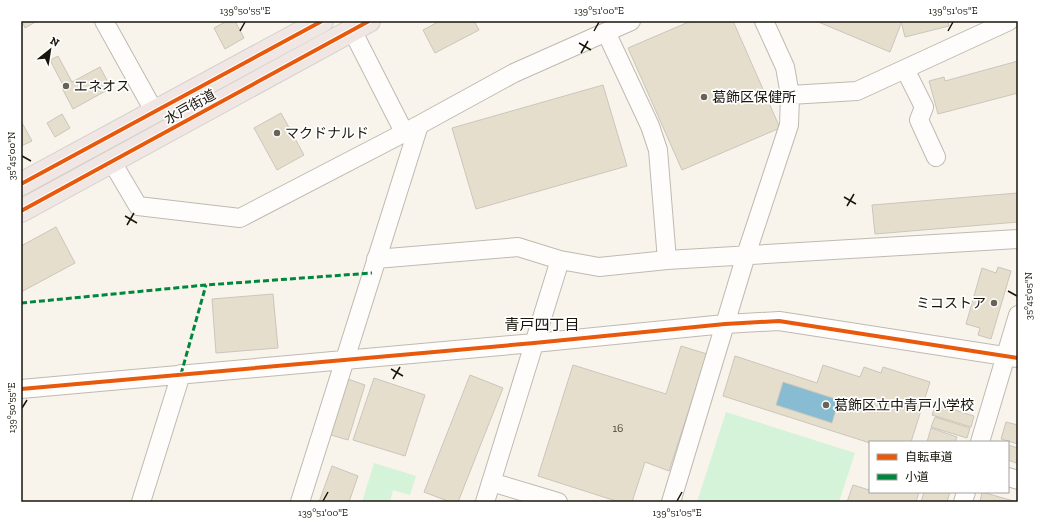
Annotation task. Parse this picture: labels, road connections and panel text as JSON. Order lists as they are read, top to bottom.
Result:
{
  "streets": {
    "highway": ["水戸街道"]
  },
  "districts": ["青戸四丁目"],
  "places": [
    "エネオス",
    "葛飾区保健所",
    "マクドナルド",
    "ミコストア",
    "葛飾区立中青戸小学校"
  ],
  "house_numbers": ["16"],
  "legend": ["自転車道", "小道"],
  "north": "top right",
  "coordinates": [
    "139°50'55\"E",
    "139°51'00\"E",
    "139°51'05\"E",
    "35°45'00\"N",
    "35°45'05\"N"
  ]
}
